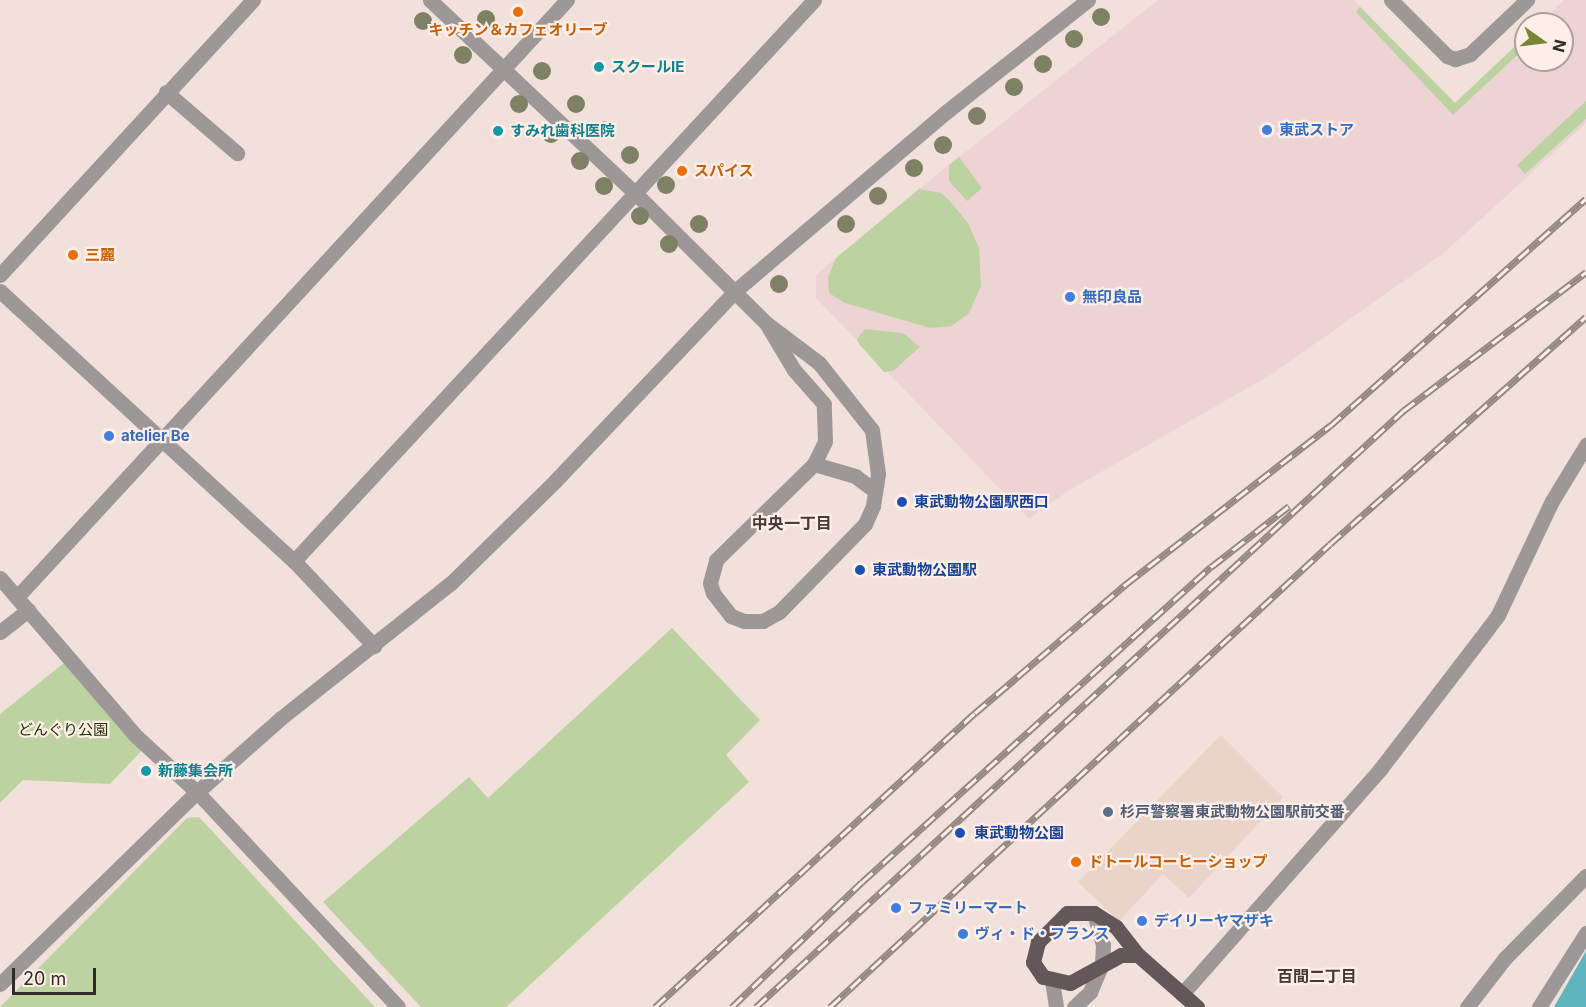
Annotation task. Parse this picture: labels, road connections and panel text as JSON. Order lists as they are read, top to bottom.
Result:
{
  "districts": ["中央一丁目", "百間二丁目"],
  "parks": ["どんぐり公園"],
  "places": [
    "キッチン＆カフェオリーブ",
    "スクールIE",
    "東武ストア",
    "すみれ歯科医院",
    "スパイス",
    "三麗",
    "無印良品",
    "atelier Be",
    "東武動物公園駅西口",
    "東武動物公園駅",
    "新藤集会所",
    "杉戸警察署東武動物公園駅前交番",
    "東武動物公園",
    "ドトールコーヒーショップ",
    "ファミリーマート",
    "デイリーヤマザキ",
    "ヴィ・ド・フランス"
  ],
  "scale_bar": "20 m",
  "north": "right"
}
